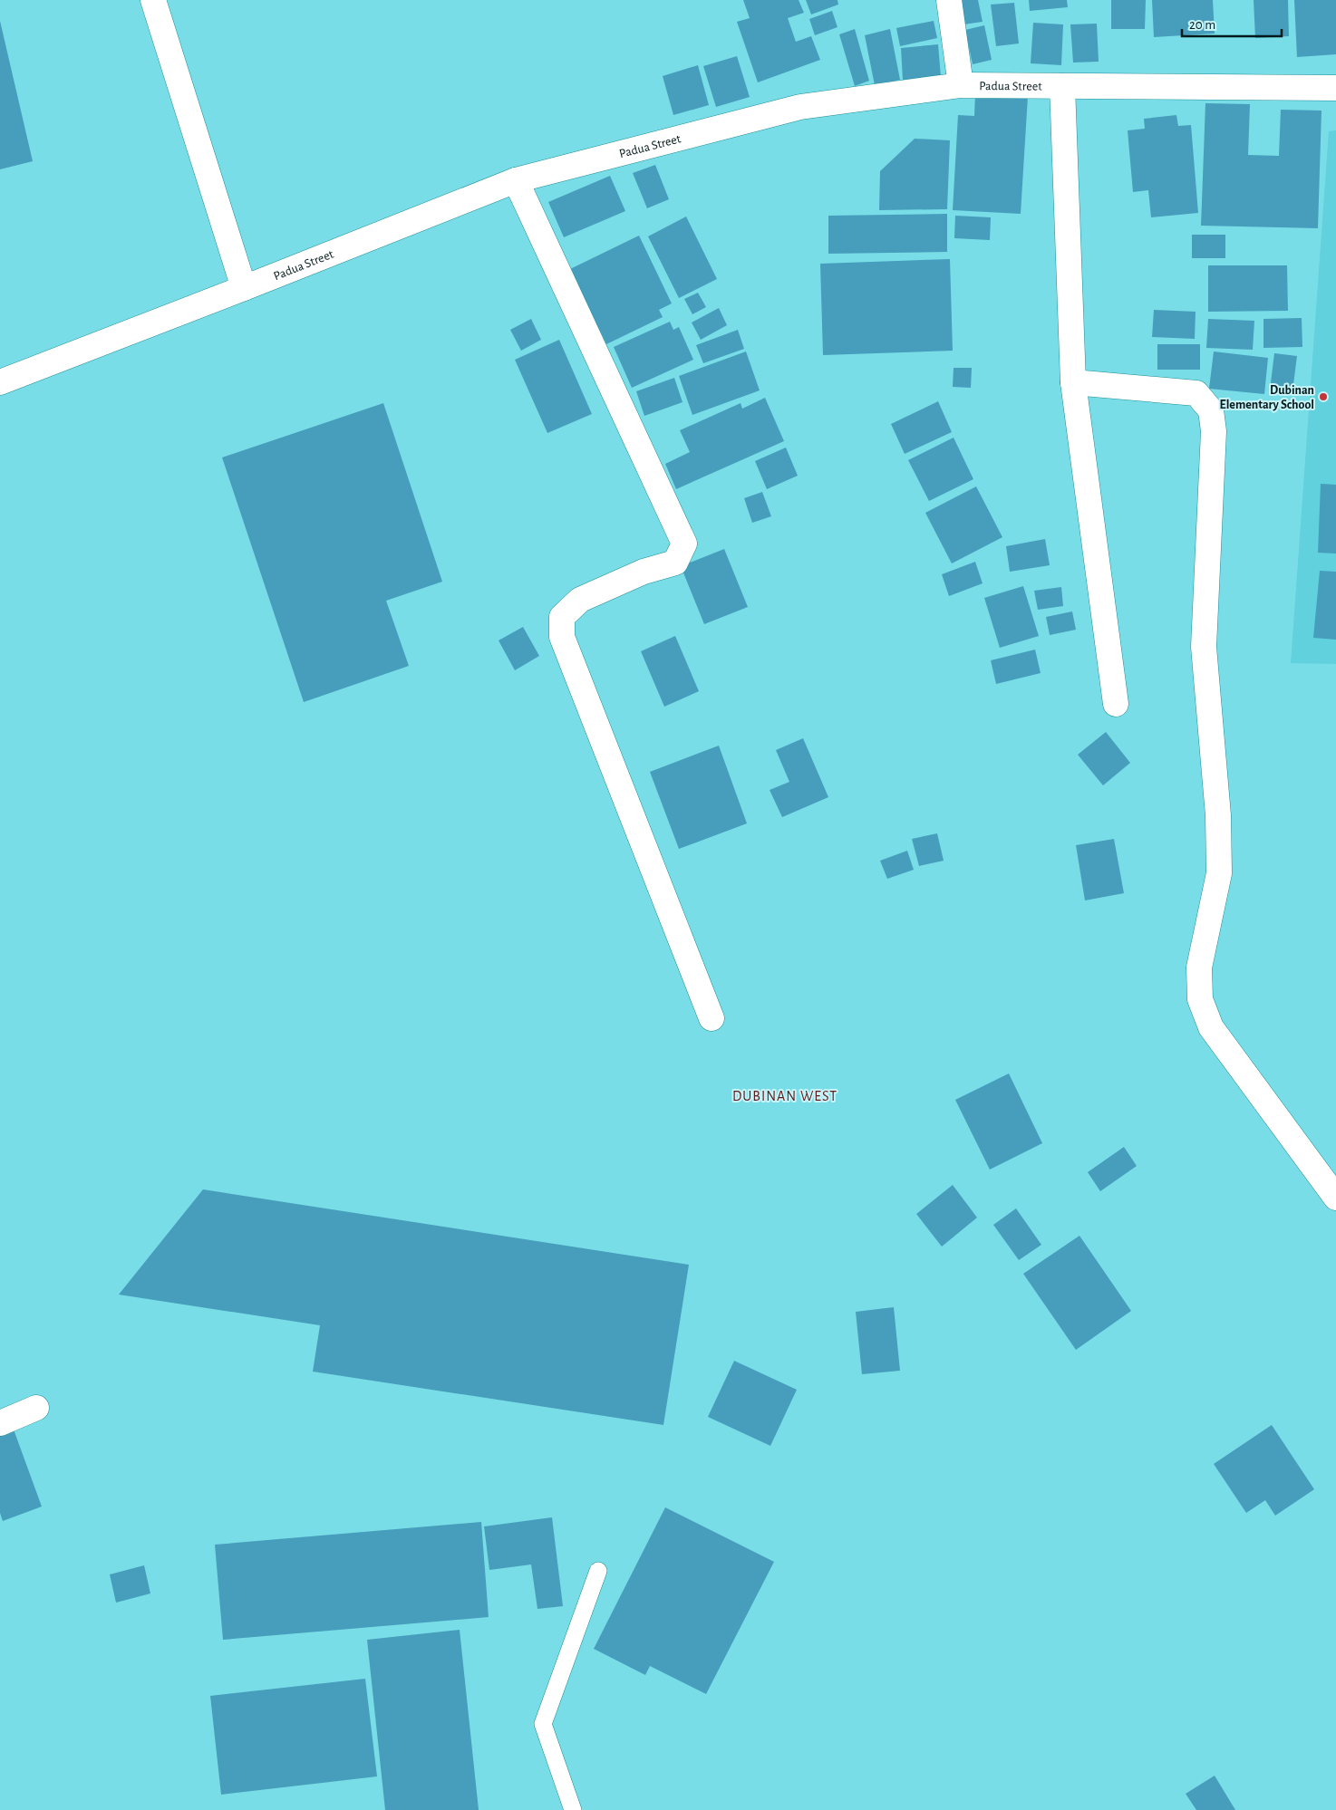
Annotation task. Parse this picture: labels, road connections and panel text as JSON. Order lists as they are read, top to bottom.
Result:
{
  "streets": {
    "street": ["Padua Street"]
  },
  "districts": ["DUBINAN WEST"],
  "places": ["Dubinan Elementary School"],
  "scale_bar": "20 m"
}
